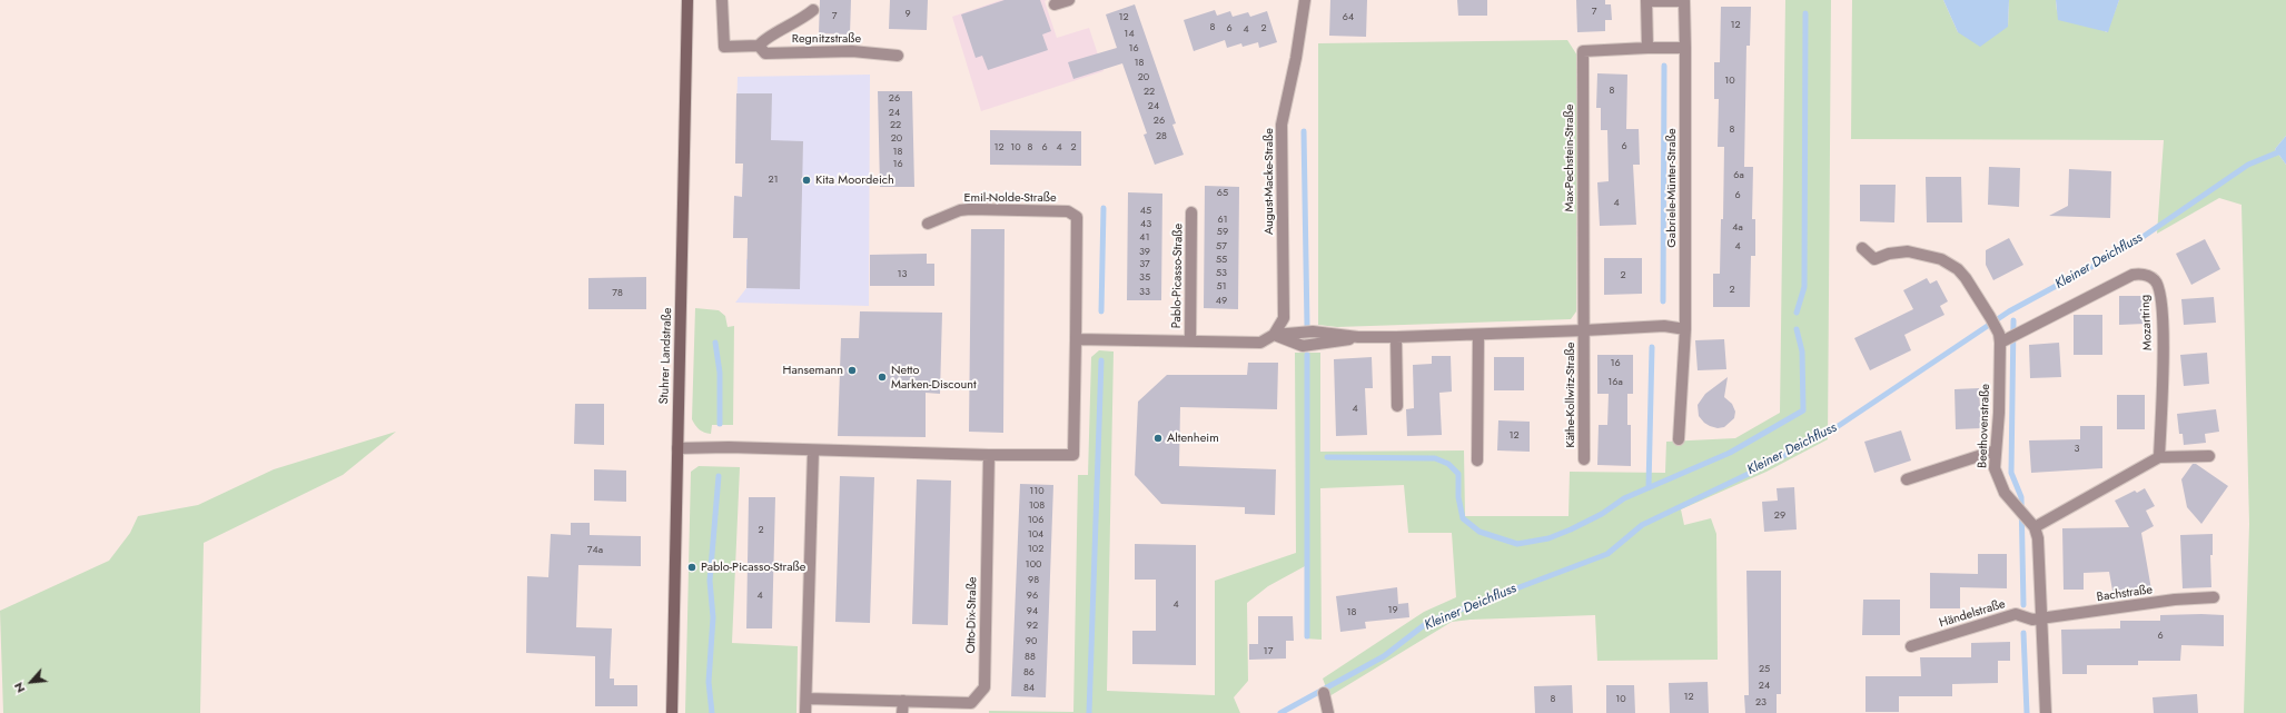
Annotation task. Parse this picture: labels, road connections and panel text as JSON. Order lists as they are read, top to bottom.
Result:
{
  "streets": {
    "main road": ["Stuhrer Landstraße"],
    "street": [
      "Regnitzstraße",
      "Max-Pechstein-Straße",
      "August-Macke-Straße",
      "Gabriele-Münter-Straße",
      "Emil-Nolde-Straße",
      "Pablo-Picasso-Straße",
      "Mozartring",
      "Käthe-Kollwitz-Straße",
      "Beethovenstraße",
      "Bachstraße",
      "Händelstraße",
      "Otto-Dix-Straße"
    ]
  },
  "crossings": [
    ["Max-Pechstein-Straße", "Gabriele-Münter-Straße"],
    ["Max-Pechstein-Straße", "Käthe-Kollwitz-Straße"],
    ["August-Macke-Straße", "Pablo-Picasso-Straße"],
    ["August-Macke-Straße", "Käthe-Kollwitz-Straße"],
    ["Gabriele-Münter-Straße", "Käthe-Kollwitz-Straße"],
    ["Emil-Nolde-Straße", "Pablo-Picasso-Straße"],
    ["Pablo-Picasso-Straße", "Käthe-Kollwitz-Straße"],
    ["Mozartring", "Beethovenstraße"],
    ["Bachstraße", "Händelstraße"]
  ],
  "water": ["Kleiner Deichfluss"],
  "places": [
    "Kita Moordeich",
    "Hansemann",
    "Netto Marken-Discount",
    "Altenheim",
    "Pablo-Picasso-Straße"
  ],
  "house_numbers": [
    "7",
    "9",
    "7",
    "12",
    "64",
    "12",
    "8",
    "6",
    "2",
    "4",
    "14",
    "16",
    "18",
    "20",
    "10",
    "8",
    "22",
    "26",
    "24",
    "24",
    "26",
    "22",
    "8",
    "28",
    "20",
    "6",
    "12",
    "10",
    "8",
    "6",
    "4",
    "2",
    "18",
    "16",
    "6a",
    "21",
    "65",
    "6",
    "4",
    "45",
    "61",
    "43",
    "4a",
    "59",
    "41",
    "57",
    "4",
    "39",
    "55",
    "37",
    "53",
    "13",
    "2",
    "35",
    "51",
    "2",
    "33",
    "78",
    "49",
    "16",
    "16a",
    "4",
    "12",
    "3",
    "110",
    "108",
    "29",
    "106",
    "2",
    "104",
    "102",
    "74a",
    "100",
    "98",
    "4",
    "96",
    "4",
    "19",
    "94",
    "18",
    "92",
    "6",
    "90",
    "17",
    "88",
    "25",
    "86",
    "24",
    "84",
    "12",
    "8",
    "10",
    "23"
  ],
  "north": "bottom left"
}
